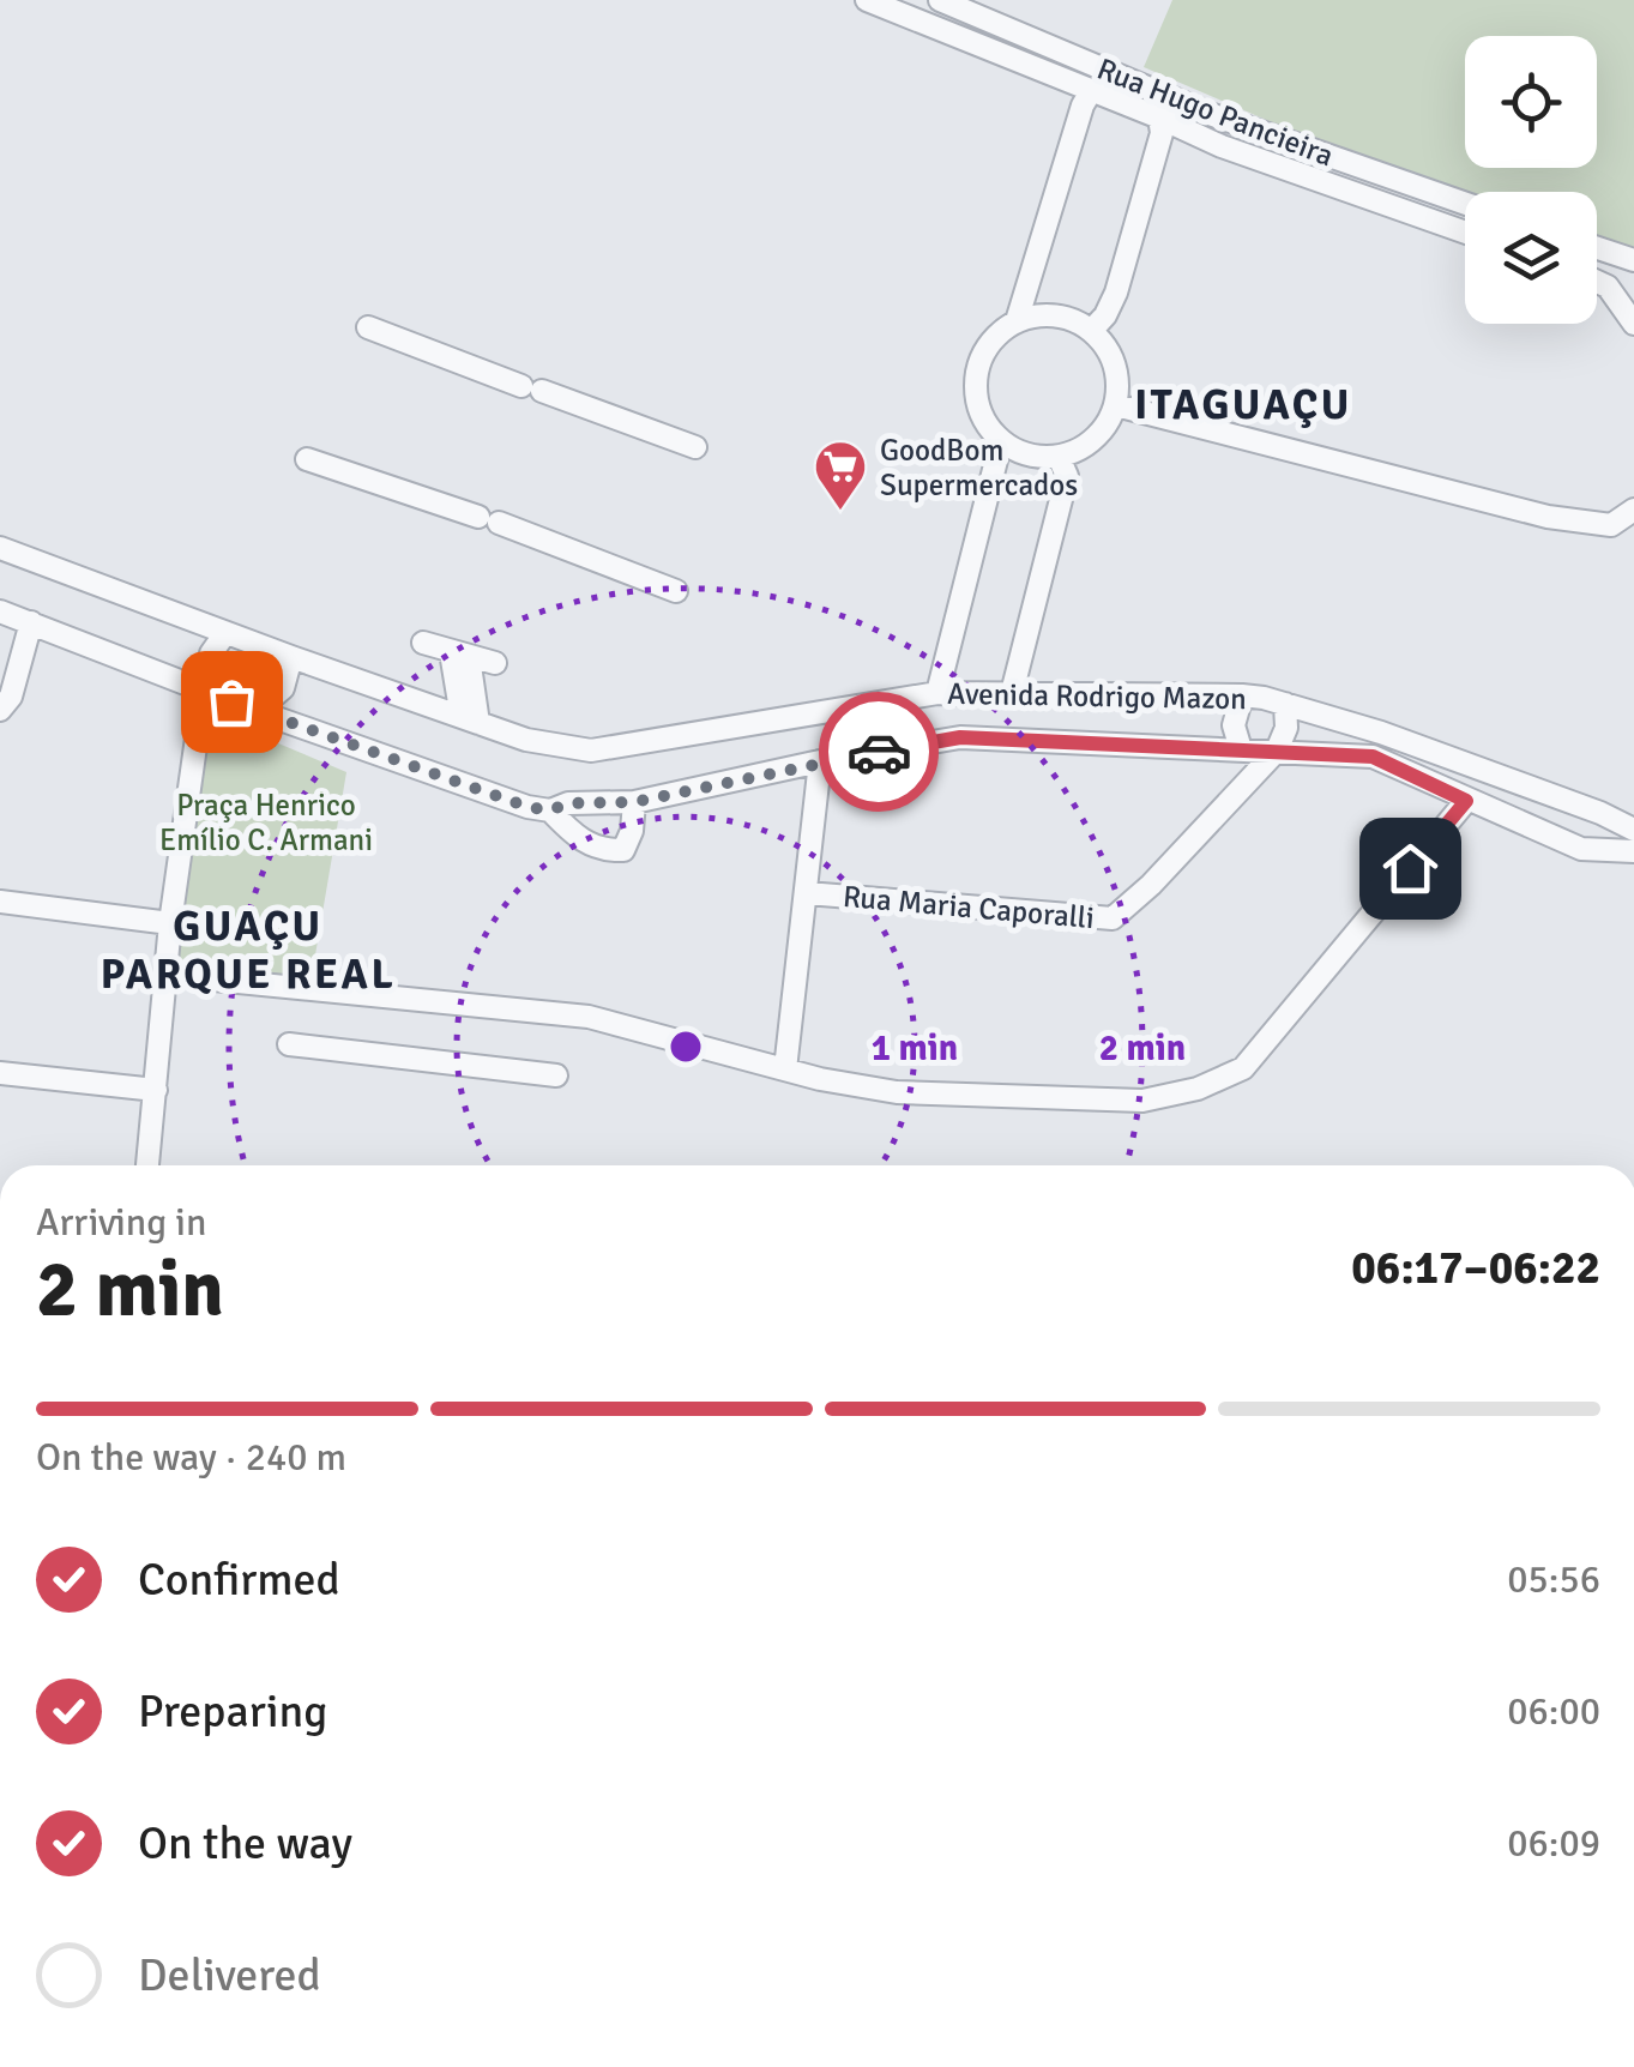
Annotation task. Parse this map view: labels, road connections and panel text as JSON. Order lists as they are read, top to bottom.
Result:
{
  "streets": {
    "street": ["Rua Hugo Pancieira", "Avenida Rodrigo Mazon", "Rua Maria Caporalli"]
  },
  "crossings": [
    ["Avenida Rodrigo Mazon", "Rua Maria Caporalli"]
  ],
  "districts": ["ITAGUAÇU", "GUAÇU PARQUE REAL"],
  "parks": ["Praça Henrico Emílio C. Armani"],
  "places": {
    "supermarket": ["GoodBom Supermercados"]
  },
  "page": {
    "heading": ["2 min", "Arriving in", "06:17–06:22"],
    "bar": "On the way · 240 m",
    "list": [
      ["Confirmed", "05:56"],
      ["Preparing", "06:00"],
      ["On the way", "06:09"],
      "Delivered"
    ]
  },
  "rings": ["1 min", "2 min"]
}
